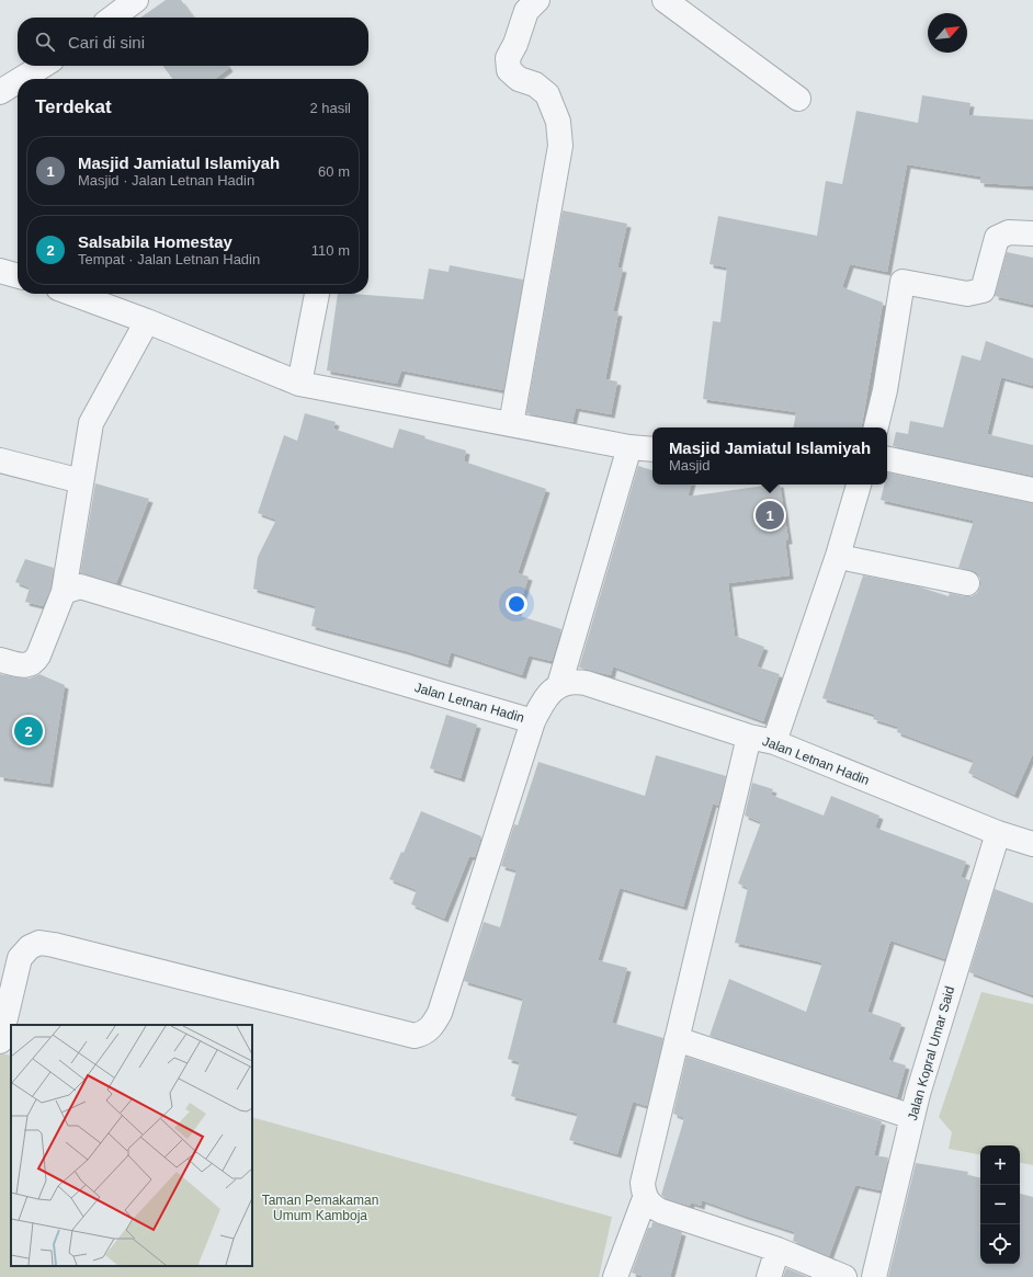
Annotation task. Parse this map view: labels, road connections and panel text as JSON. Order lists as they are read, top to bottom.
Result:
{
  "streets": {
    "street": ["Jalan Letnan Hadin", "Jalan Kopral Umar Said"]
  },
  "crossings": [
    ["Jalan Letnan Hadin", "Jalan Kopral Umar Said"]
  ],
  "parks": ["Taman Pemakaman Umum Kamboja"],
  "north": "top right",
  "page": {
    "search": "Cari di sini",
    "heading": ["Terdekat", "2 hasil"],
    "list": [
      {
        "mark": "1",
        "name": "Masjid Jamiatul Islamiyah",
        "note": "Masjid · Jalan Letnan Hadin",
        "value": "60 m"
      },
      {
        "mark": "2",
        "name": "Salsabila Homestay",
        "note": "Tempat · Jalan Letnan Hadin",
        "value": "110 m"
      }
    ],
    "popup": ["Masjid Jamiatul Islamiyah", "Masjid"],
    "pins": ["1", "2"],
    "map_buttons": ["+", "−"]
  }
}
